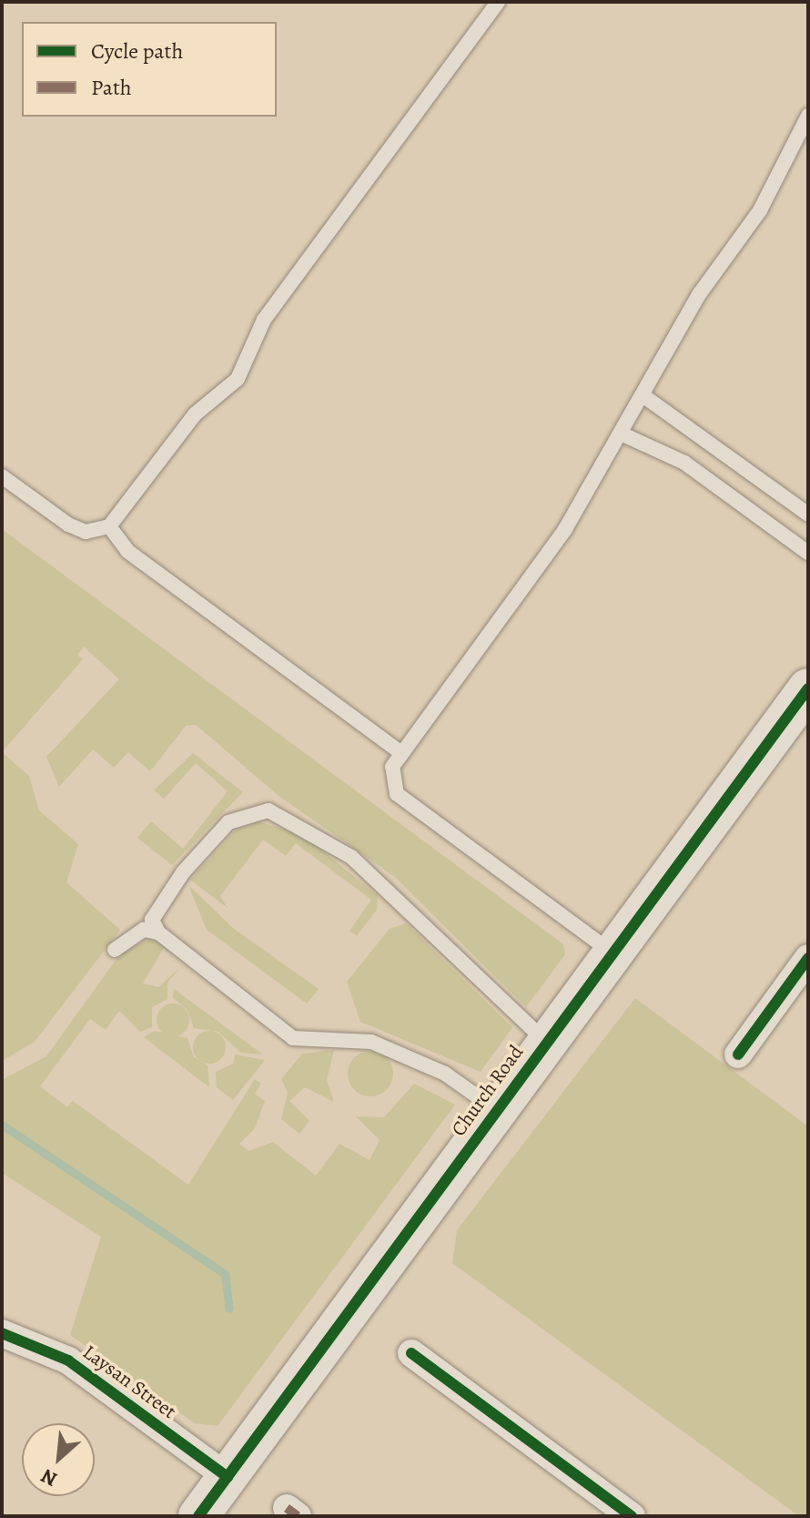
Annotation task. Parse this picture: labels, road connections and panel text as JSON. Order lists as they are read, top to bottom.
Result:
{
  "streets": {
    "street": ["Church Road", "Laysan Street"]
  },
  "crossings": [
    ["Church Road", "Laysan Street"]
  ],
  "legend": ["Cycle path", "Path"],
  "north": "bottom left"
}
